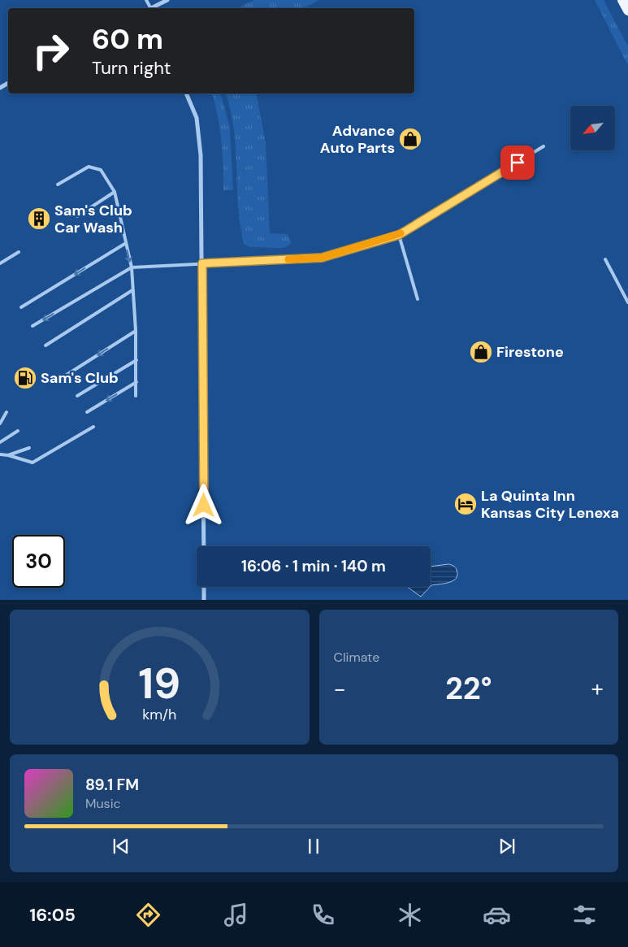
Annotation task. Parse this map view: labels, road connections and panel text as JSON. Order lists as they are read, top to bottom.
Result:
{
  "places": {
    "shop": ["Advance Auto Parts", "Firestone"],
    "building": ["Sam's Club Car Wash"],
    "fuel station": ["Sam's Club"],
    "hotel": ["La Quinta Inn Kansas City Lenexa"]
  },
  "north": "bottom left",
  "page": {
    "turn": ["60 m", "Turn right"],
    "limit": "30",
    "trip": "16:06 · 1 min · 140 m",
    "tile": "Climate",
    "heat": ["−", "22°", "+"],
    "song": ["89.1 FM", "Music"],
    "tabs": "16:05",
    "gauge": ["19", "km/h"]
  }
}
